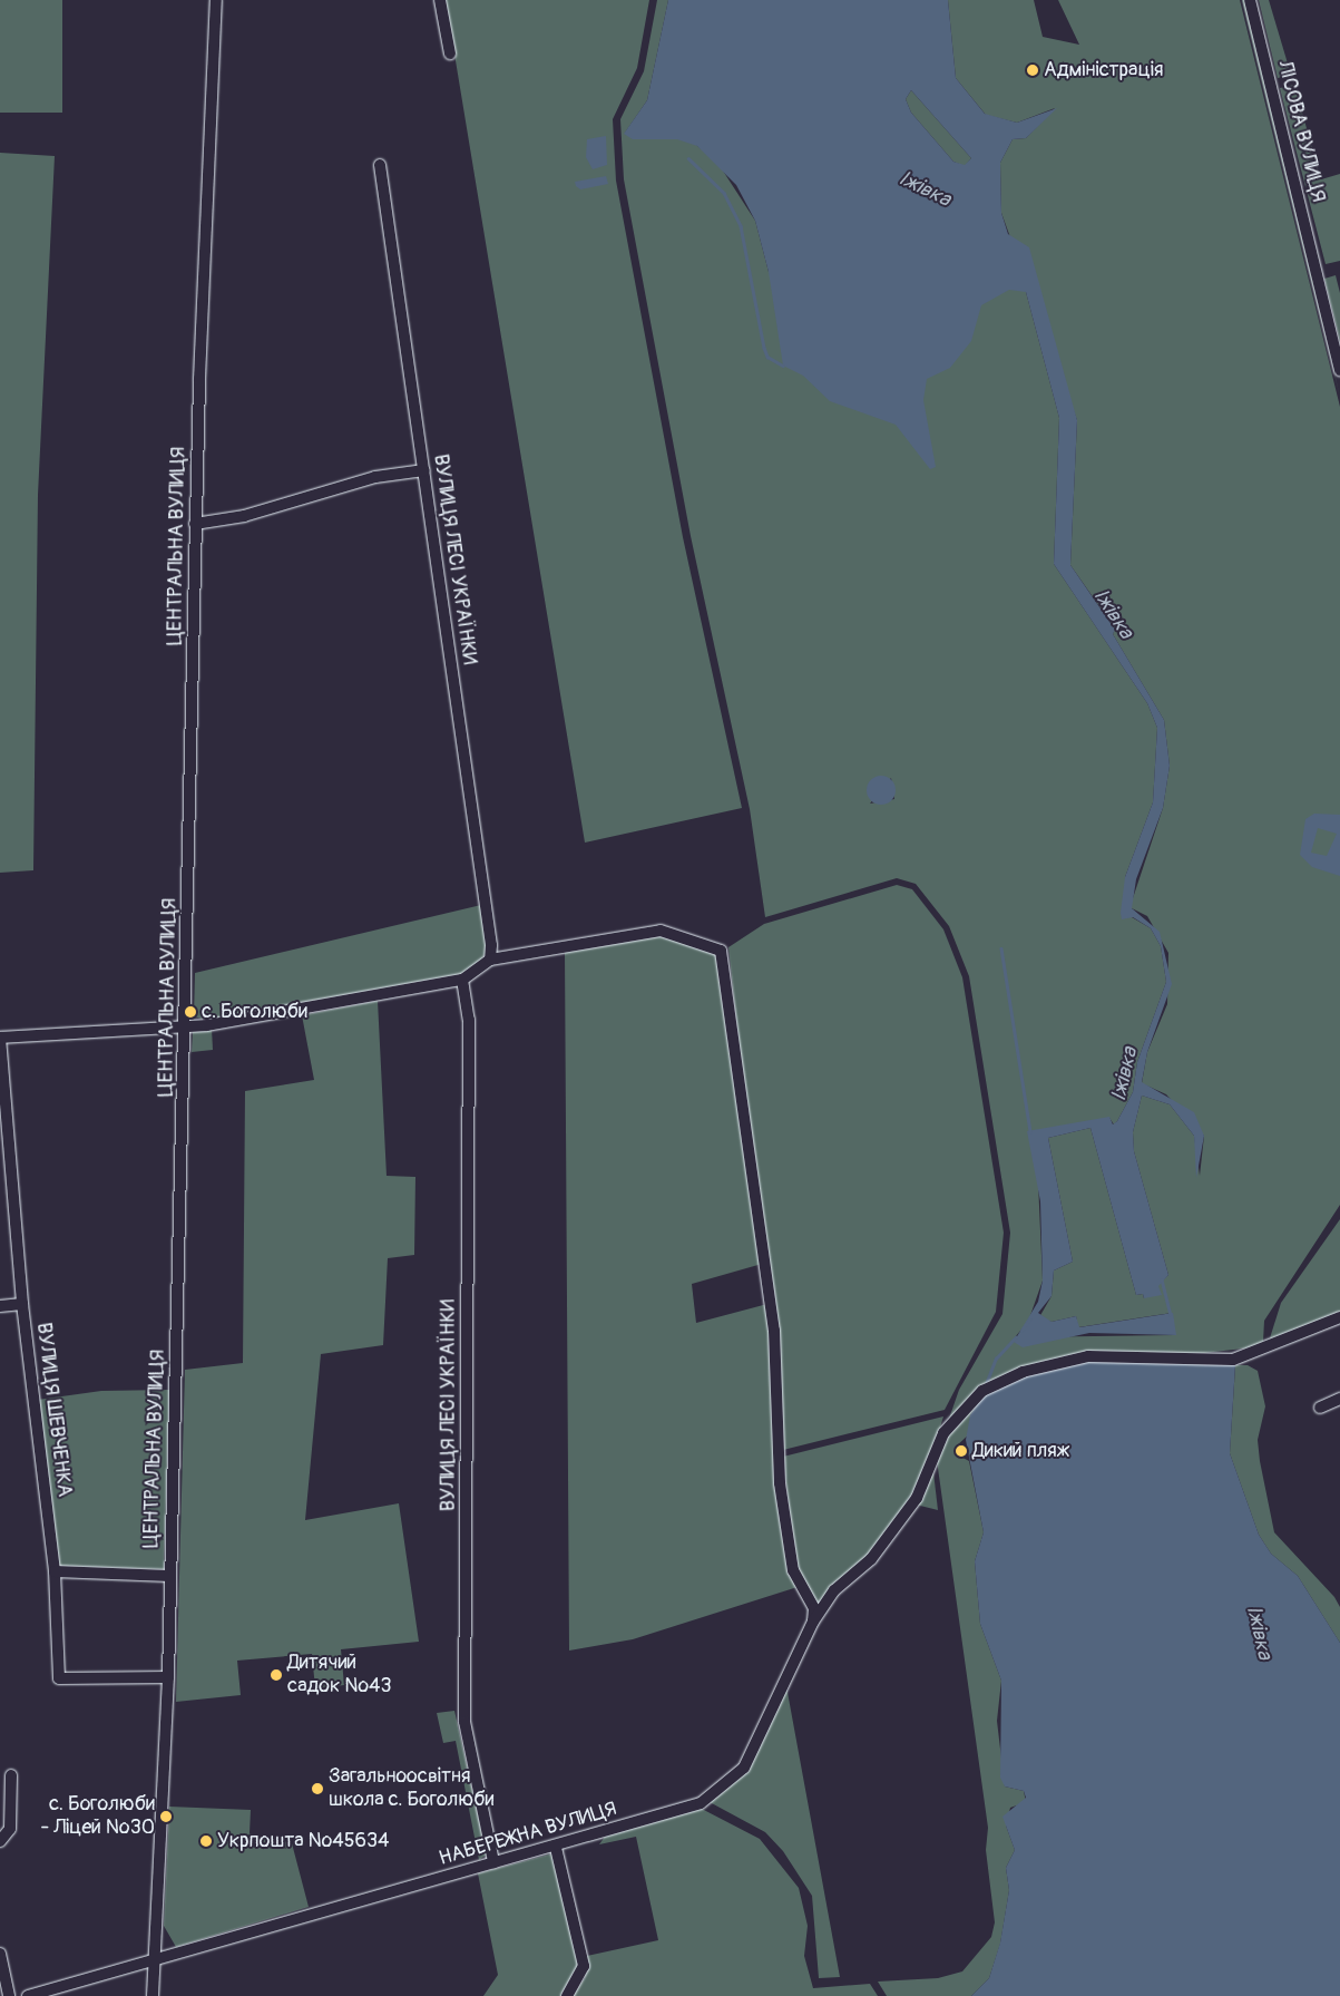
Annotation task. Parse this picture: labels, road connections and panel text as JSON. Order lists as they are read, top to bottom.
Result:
{
  "streets": {
    "street": [
      "ЛІСОВА ВУЛИЦЯ",
      "ЦЕНТРАЛЬНА ВУЛИЦЯ",
      "ВУЛИЦЯ ЛЕСІ УКРАЇНКИ",
      "ВУЛИЦЯ ШЕВЧЕНКА",
      "НАБЕРЕЖНА ВУЛИЦЯ"
    ]
  },
  "crossings": [
    ["ЦЕНТРАЛЬНА ВУЛИЦЯ", "ВУЛИЦЯ ШЕВЧЕНКА"],
    ["ЦЕНТРАЛЬНА ВУЛИЦЯ", "НАБЕРЕЖНА ВУЛИЦЯ"],
    ["ВУЛИЦЯ ЛЕСІ УКРАЇНКИ", "НАБЕРЕЖНА ВУЛИЦЯ"]
  ],
  "water": ["Іжівка"],
  "places": [
    "Адміністрація",
    "с. Боголюби",
    "Дикий пляж",
    "Дитячий садок №43",
    "Загальноосвітня школа с. Боголюби",
    "с. Боголюби - Ліцей №30",
    "Укрпошта №45634"
  ]
}
